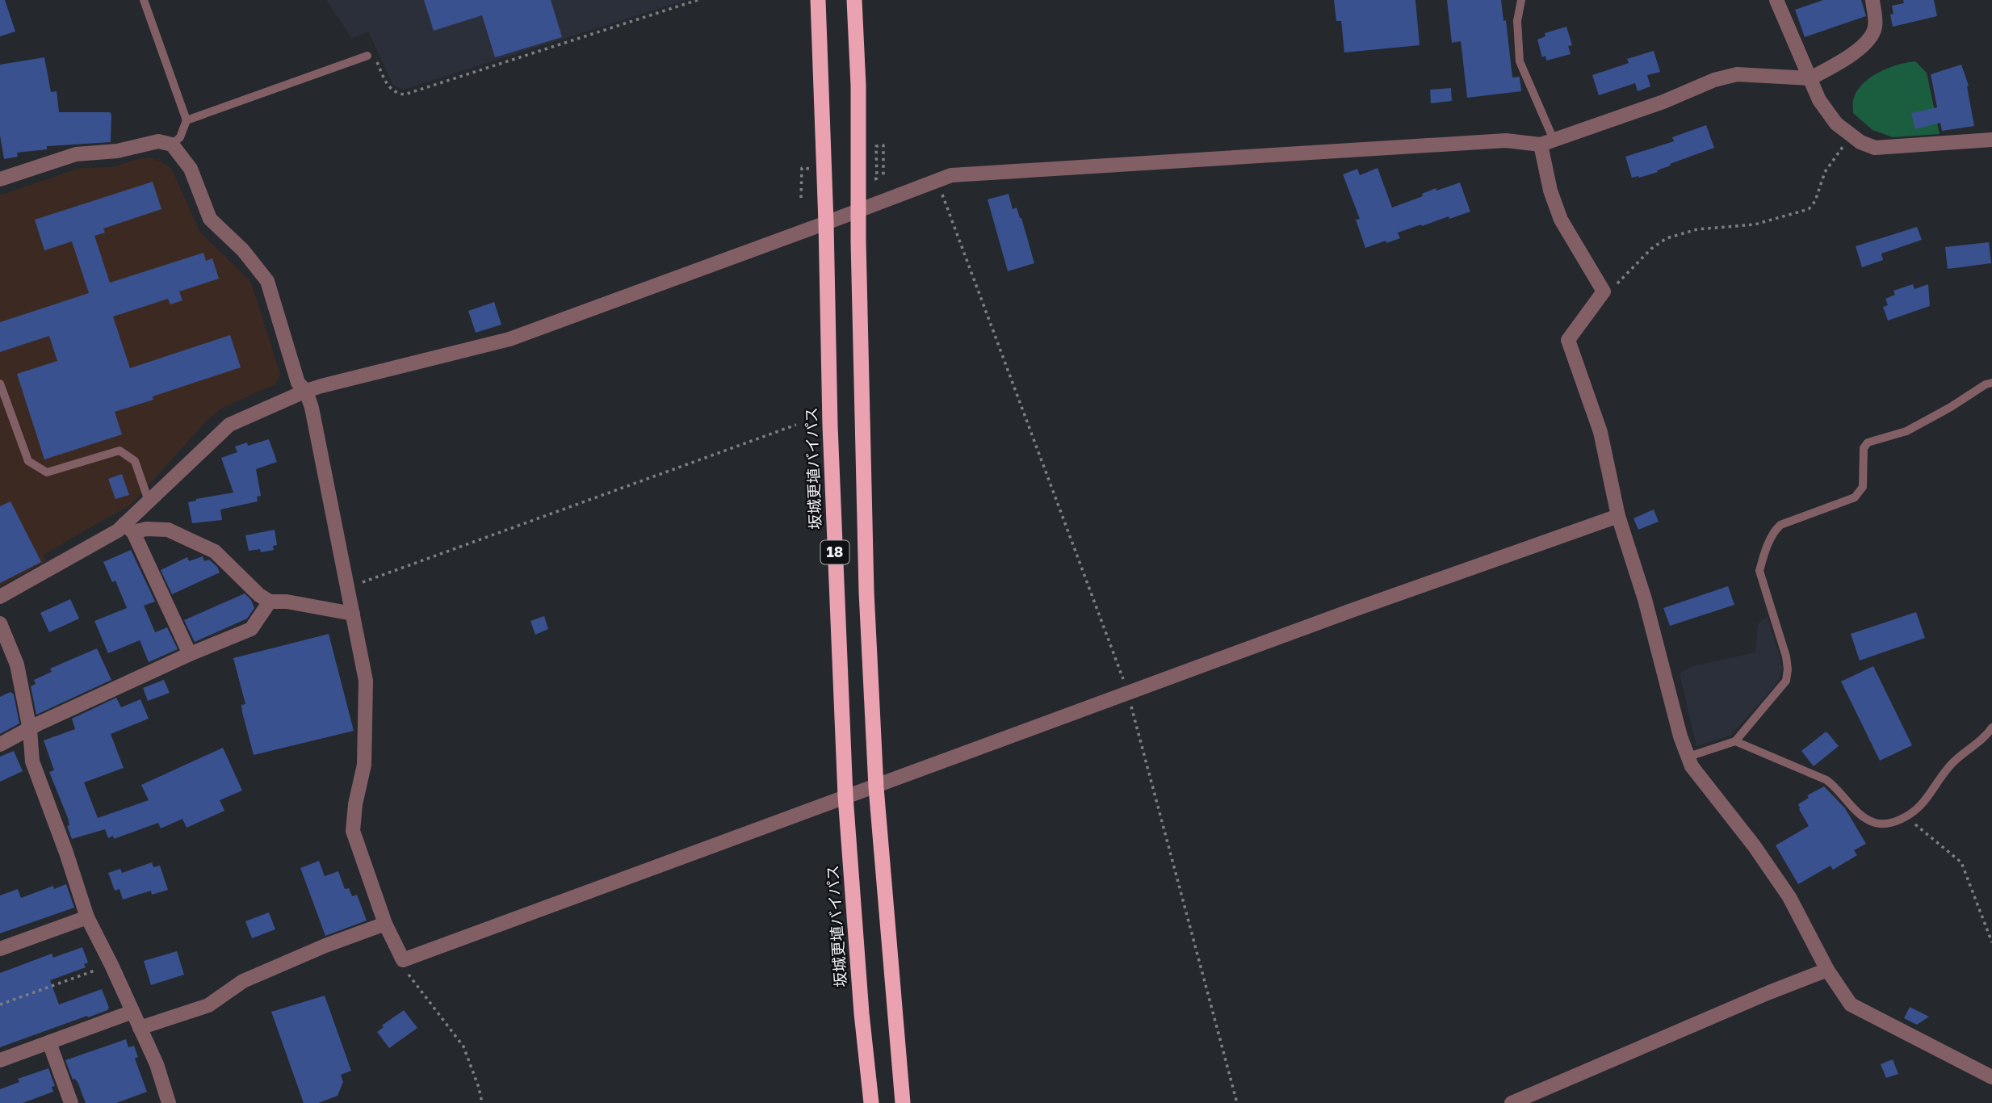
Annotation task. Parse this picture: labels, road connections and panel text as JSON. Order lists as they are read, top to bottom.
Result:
{
  "streets": {
    "highway": ["坂城更埴バイパス", "18"]
  }
}
